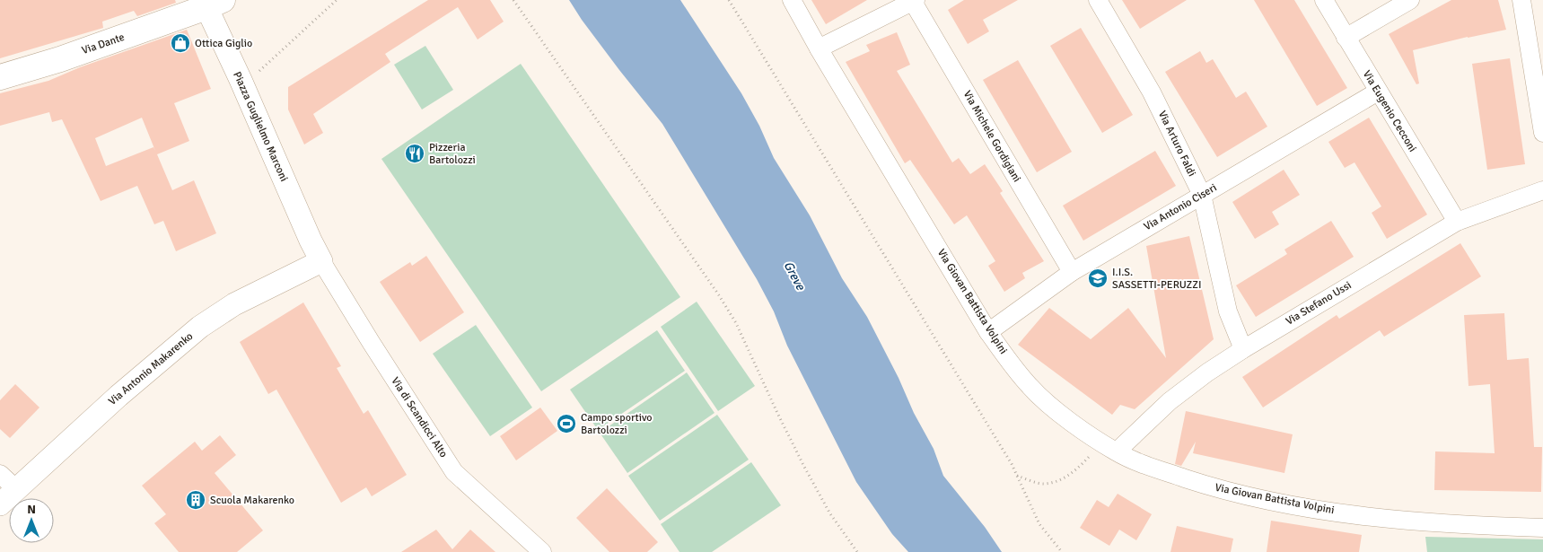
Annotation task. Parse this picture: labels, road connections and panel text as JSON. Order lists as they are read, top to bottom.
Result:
{
  "streets": {
    "main road": ["Via Dante"],
    "street": [
      "Via Eugenio Cecconi",
      "Piazza Guglielmo Marconi",
      "Via Michele Gordigiani",
      "Via Arturo Faldi",
      "Via Antonio Ciseri",
      "Via Giovan Battista Volpini",
      "Via Stefano Ussi",
      "Via Antonio Makarenko",
      "Via di Scandicci Alto"
    ]
  },
  "crossings": [
    ["Via Dante", "Piazza Guglielmo Marconi"],
    ["Via Eugenio Cecconi", "Via Antonio Ciseri"],
    ["Via Eugenio Cecconi", "Via Stefano Ussi"],
    ["Piazza Guglielmo Marconi", "Via Antonio Makarenko"],
    ["Piazza Guglielmo Marconi", "Via di Scandicci Alto"],
    ["Via Michele Gordigiani", "Via Antonio Ciseri"],
    ["Via Arturo Faldi", "Via Antonio Ciseri"],
    ["Via Arturo Faldi", "Via Stefano Ussi"],
    ["Via Antonio Ciseri", "Via Giovan Battista Volpini"],
    ["Via Giovan Battista Volpini", "Via Stefano Ussi"],
    ["Via Antonio Makarenko", "Via di Scandicci Alto"]
  ],
  "water": ["Greve"],
  "places": {
    "shop": ["Ottica Giglio"],
    "restaurant": ["Pizzeria Bartolozzi"],
    "school or university": ["I.I.S. SASSETTI-PERUZZI"],
    "sports": ["Campo sportivo Bartolozzi"],
    "building": ["Scuola Makarenko"]
  },
  "north": "top"
}
